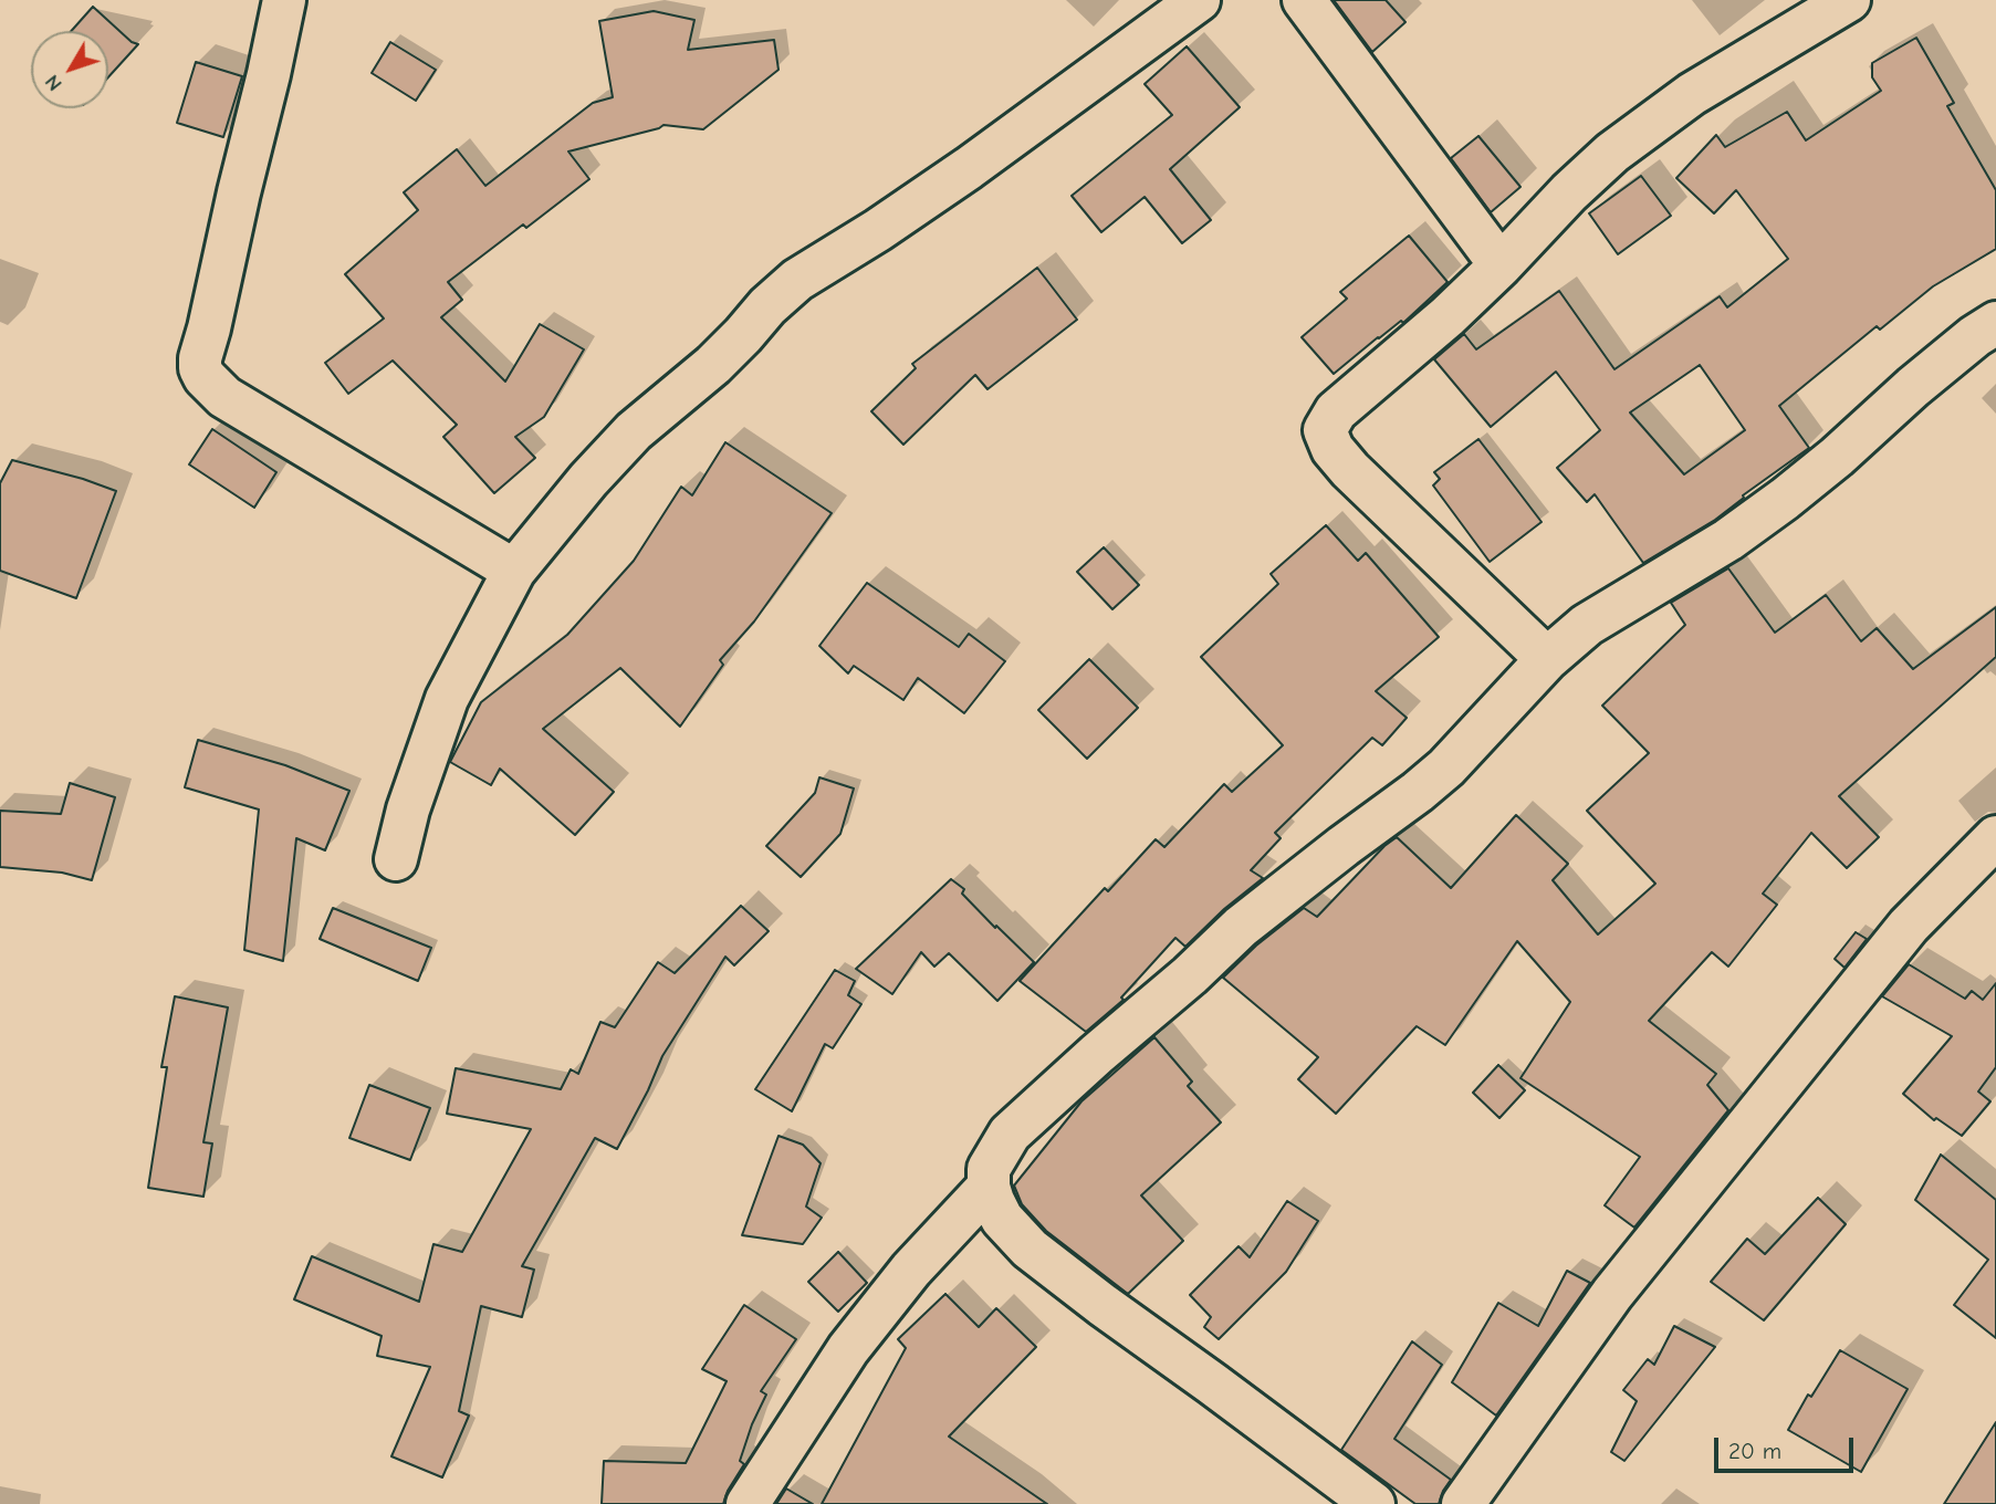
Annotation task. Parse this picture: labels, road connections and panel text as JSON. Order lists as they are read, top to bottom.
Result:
{
  "scale_bar": "20 m",
  "north": "bottom left"
}
